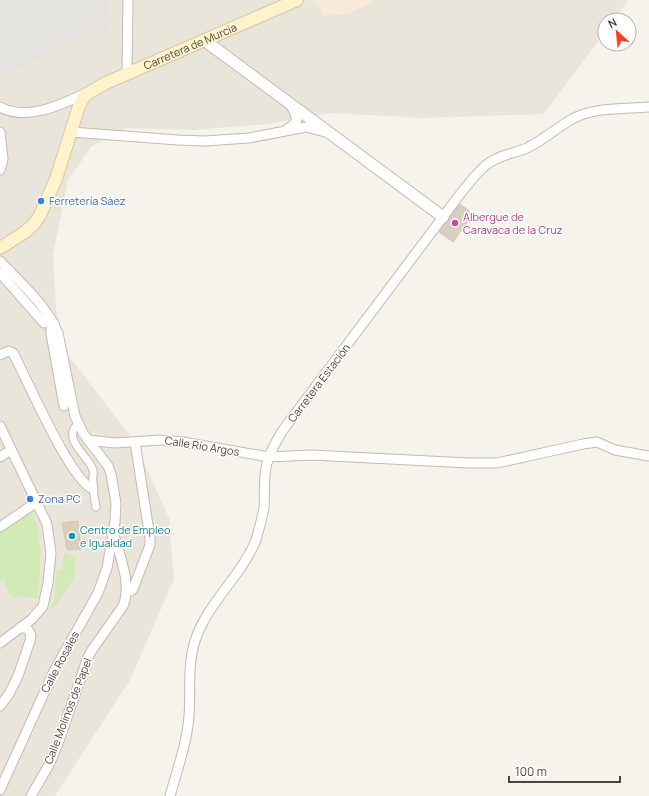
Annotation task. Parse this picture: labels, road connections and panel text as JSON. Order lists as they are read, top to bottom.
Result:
{
  "streets": {
    "main road": ["Carretera de Murcia"],
    "street": [
      "Carretera Estación",
      "Calle Río Argos",
      "Calle Rosales",
      "Calle Molinos de Papel"
    ]
  },
  "crossings": [
    ["Carretera Estación", "Calle Río Argos"],
    ["Calle Río Argos", "Calle Molinos de Papel"],
    ["Calle Rosales", "Calle Molinos de Papel"]
  ],
  "places": [
    "Ferretería Sáez",
    "Albergue de Caravaca de la Cruz",
    "Zona PC",
    "Centro de Empleo e Igualdad"
  ],
  "scale_bar": "100 m",
  "north": "top left"
}
